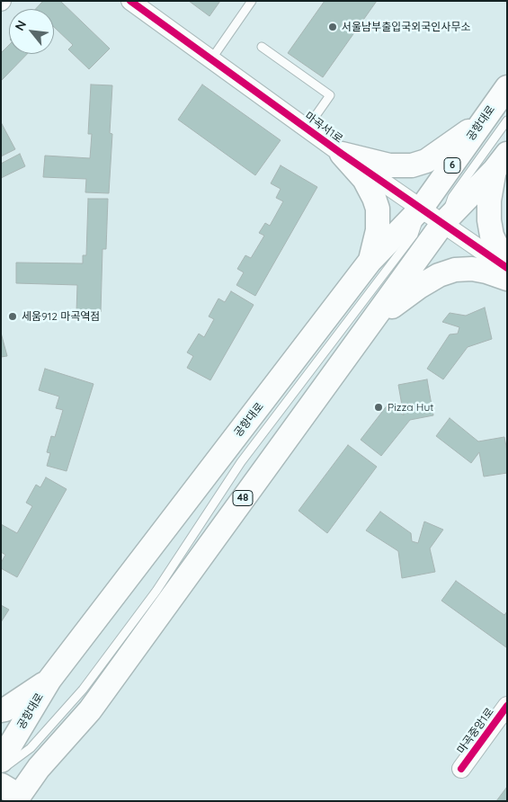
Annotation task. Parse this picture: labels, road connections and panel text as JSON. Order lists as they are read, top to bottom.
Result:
{
  "streets": {
    "main road": ["공항대로", "6", "48"],
    "street": ["마곡서1로", "마곡중앙1로"]
  },
  "crossings": [
    ["공항대로", "마곡서1로"],
    ["공항대로", "48"],
    ["마곡서1로", "48"]
  ],
  "places": ["서울남부출입국외국인사무소", "세움912 마곡역점", "Pizza Hut"],
  "north": "top left"
}
